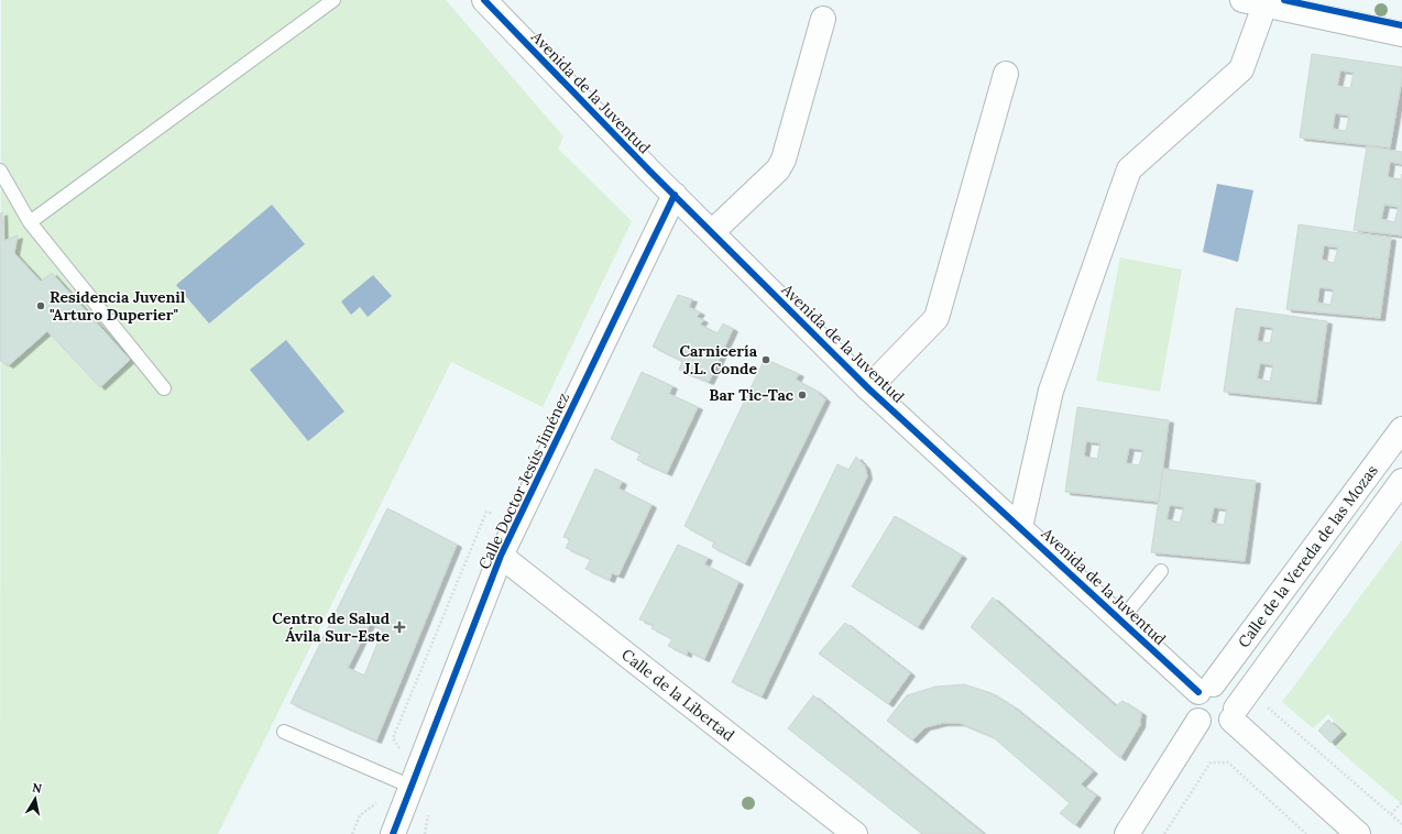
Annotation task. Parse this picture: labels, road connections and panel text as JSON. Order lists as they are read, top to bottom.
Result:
{
  "streets": {
    "street": [
      "Avenida de la Juventud",
      "Calle Doctor Jesús Jiménez",
      "Calle de la Vereda de las Mozas",
      "Calle de la Libertad"
    ]
  },
  "crossings": [
    ["Avenida de la Juventud", "Calle Doctor Jesús Jiménez"],
    ["Avenida de la Juventud", "Calle de la Vereda de las Mozas"],
    ["Calle Doctor Jesús Jiménez", "Calle de la Libertad"]
  ],
  "places": {
    "other": ["Residencia Juvenil \"Arturo Duperier\"", "Carnicería J.L. Conde", "Bar Tic-Tac"],
    "health": ["Centro de Salud Ávila Sur-Este"]
  },
  "north": "top"
}
